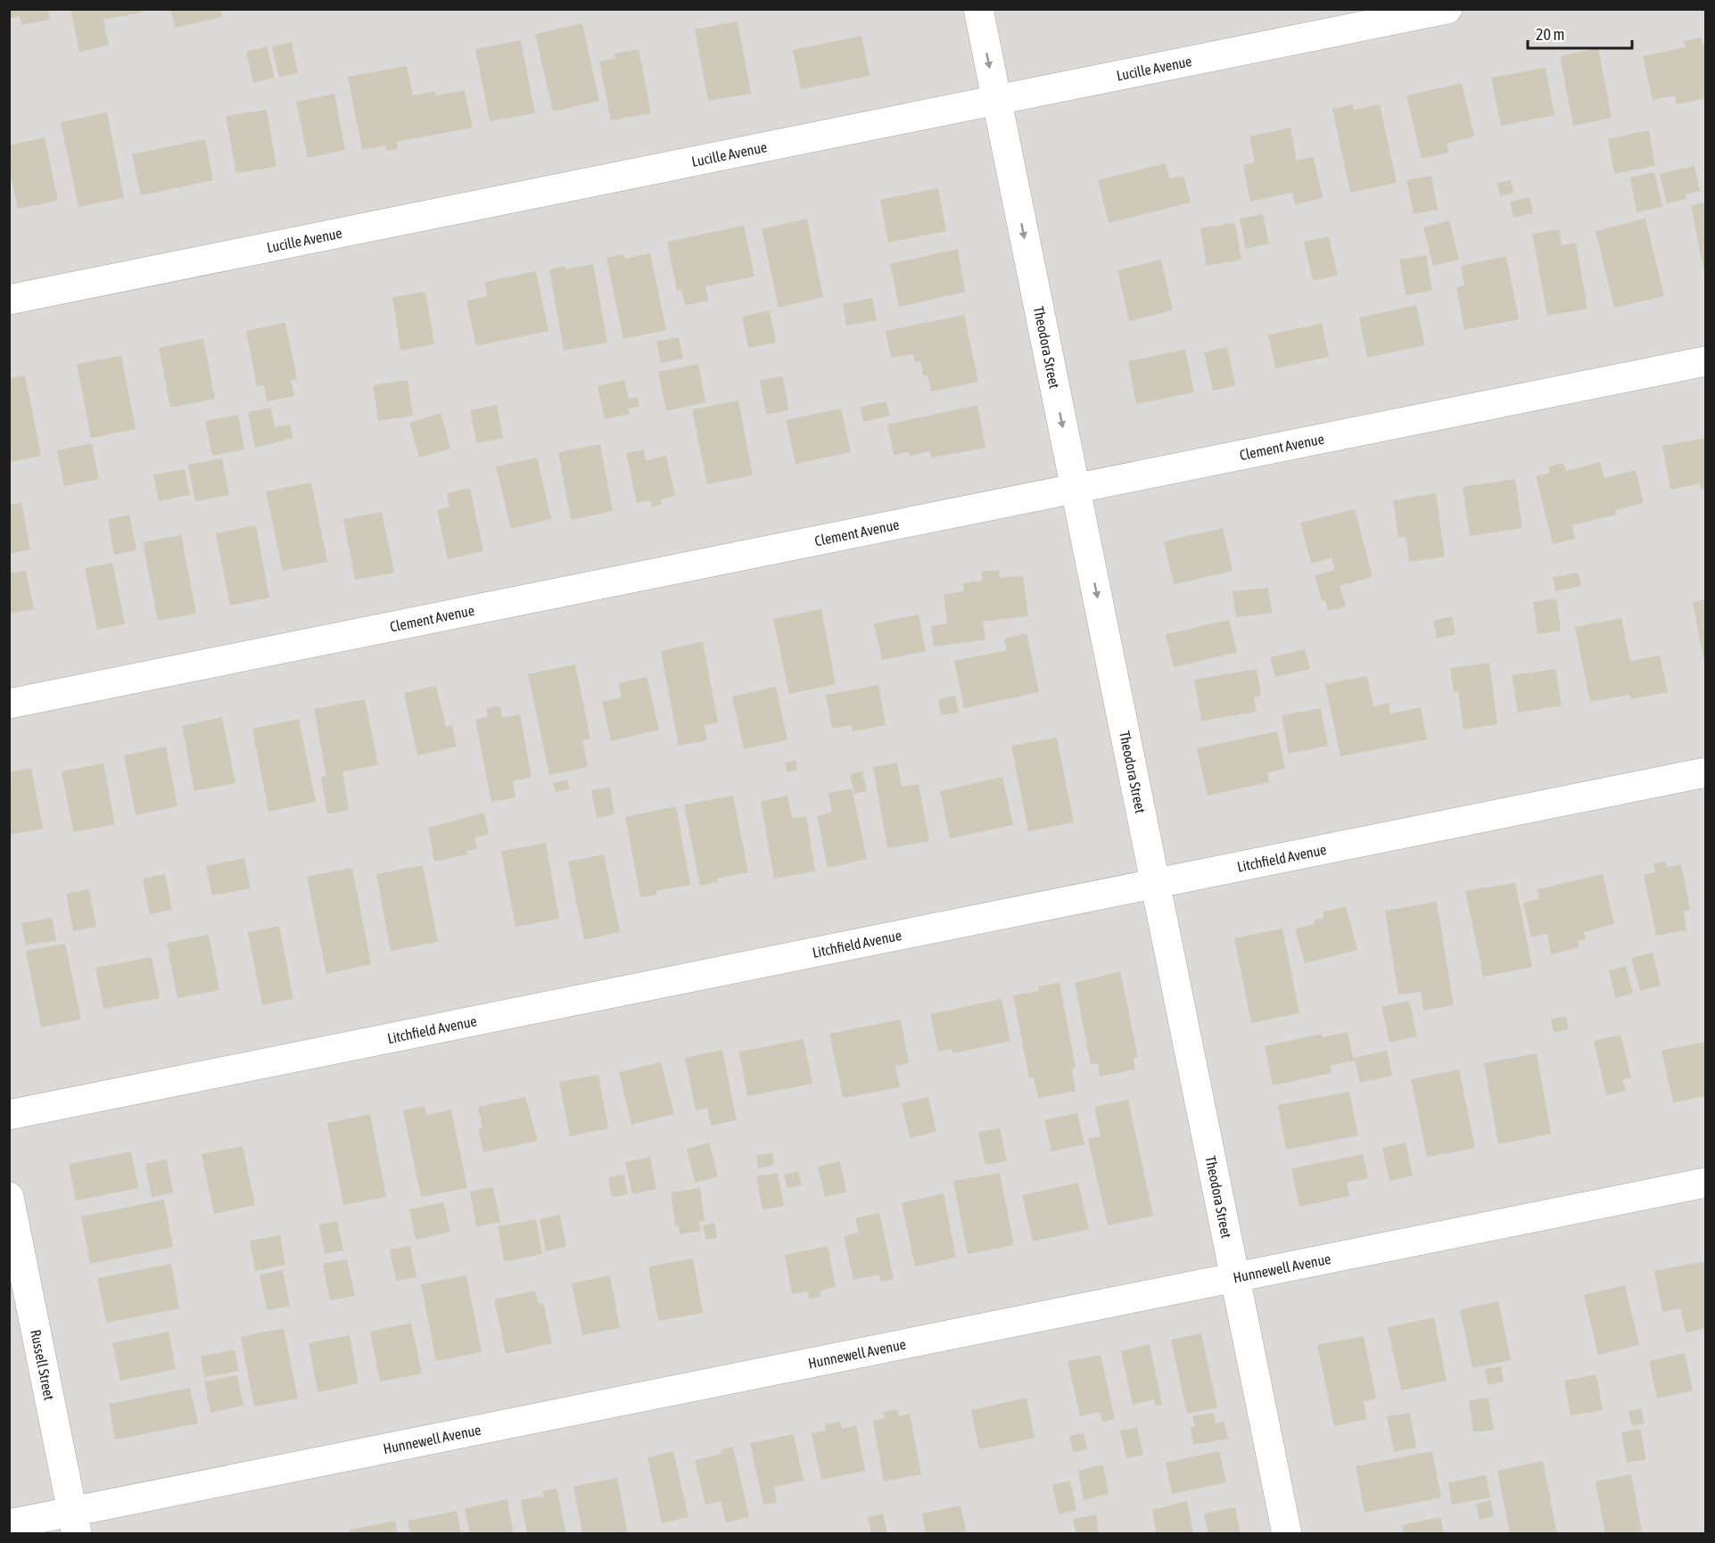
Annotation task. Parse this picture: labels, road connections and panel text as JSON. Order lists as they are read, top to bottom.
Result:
{
  "streets": {
    "street": [
      "Lucille Avenue",
      "Theodora Street",
      "Clement Avenue",
      "Litchfield Avenue",
      "Hunnewell Avenue",
      "Russell Street"
    ]
  },
  "crossings": [
    ["Lucille Avenue", "Theodora Street"],
    ["Theodora Street", "Clement Avenue"],
    ["Theodora Street", "Litchfield Avenue"],
    ["Theodora Street", "Hunnewell Avenue"],
    ["Hunnewell Avenue", "Russell Street"]
  ],
  "one_way": ["Theodora Street"],
  "scale_bar": "20 m"
}
